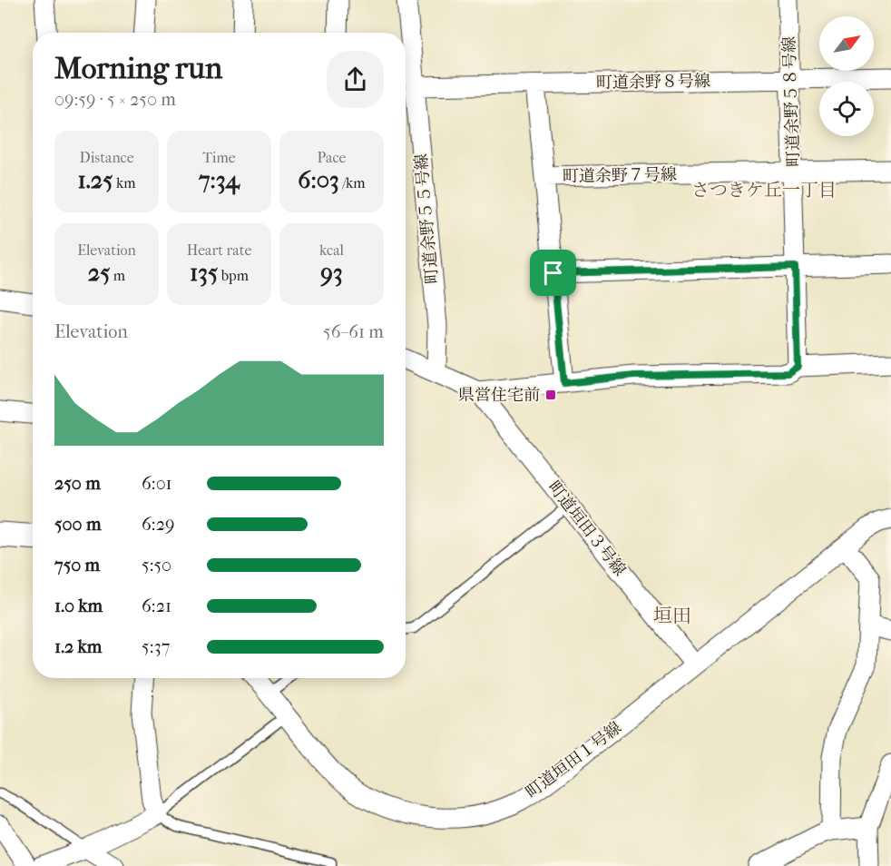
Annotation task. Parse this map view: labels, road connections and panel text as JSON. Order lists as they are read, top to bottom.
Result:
{
  "streets": {
    "street": [
      "町道余野８号線",
      "町道余野５８号線",
      "町道余野７号線",
      "町道余野５５号線",
      "町道垣田３号線",
      "町道垣田１号線"
    ]
  },
  "crossings": [
    ["町道余野８号線", "町道余野５８号線"],
    ["町道余野８号線", "町道余野５５号線"],
    ["町道余野５８号線", "町道余野７号線"],
    ["町道垣田３号線", "町道垣田１号線"]
  ],
  "districts": ["さつきケ丘一丁目", "垣田"],
  "places": {
    "transit": ["県営住宅前"]
  },
  "north": "top right",
  "page": {
    "heading": ["Morning run", "09:59 · 5 × 250 m"],
    "stats": [
      ["Distance", "1.25 km"],
      ["Time", "7:34"],
      ["Pace", "6:03 /km"],
      ["Elevation", "25 m"],
      ["Heart rate", "135 bpm"],
      ["kcal", "93"]
    ],
    "chart": ["Elevation", "56–61 m"],
    "list": [
      {
        "name": "250 m",
        "note": "6:01"
      },
      {
        "name": "500 m",
        "note": "6:29"
      },
      {
        "name": "750 m",
        "note": "5:50"
      },
      {
        "name": "1.0 km",
        "note": "6:21"
      },
      {
        "name": "1.2 km",
        "note": "5:37"
      }
    ]
  }
}
